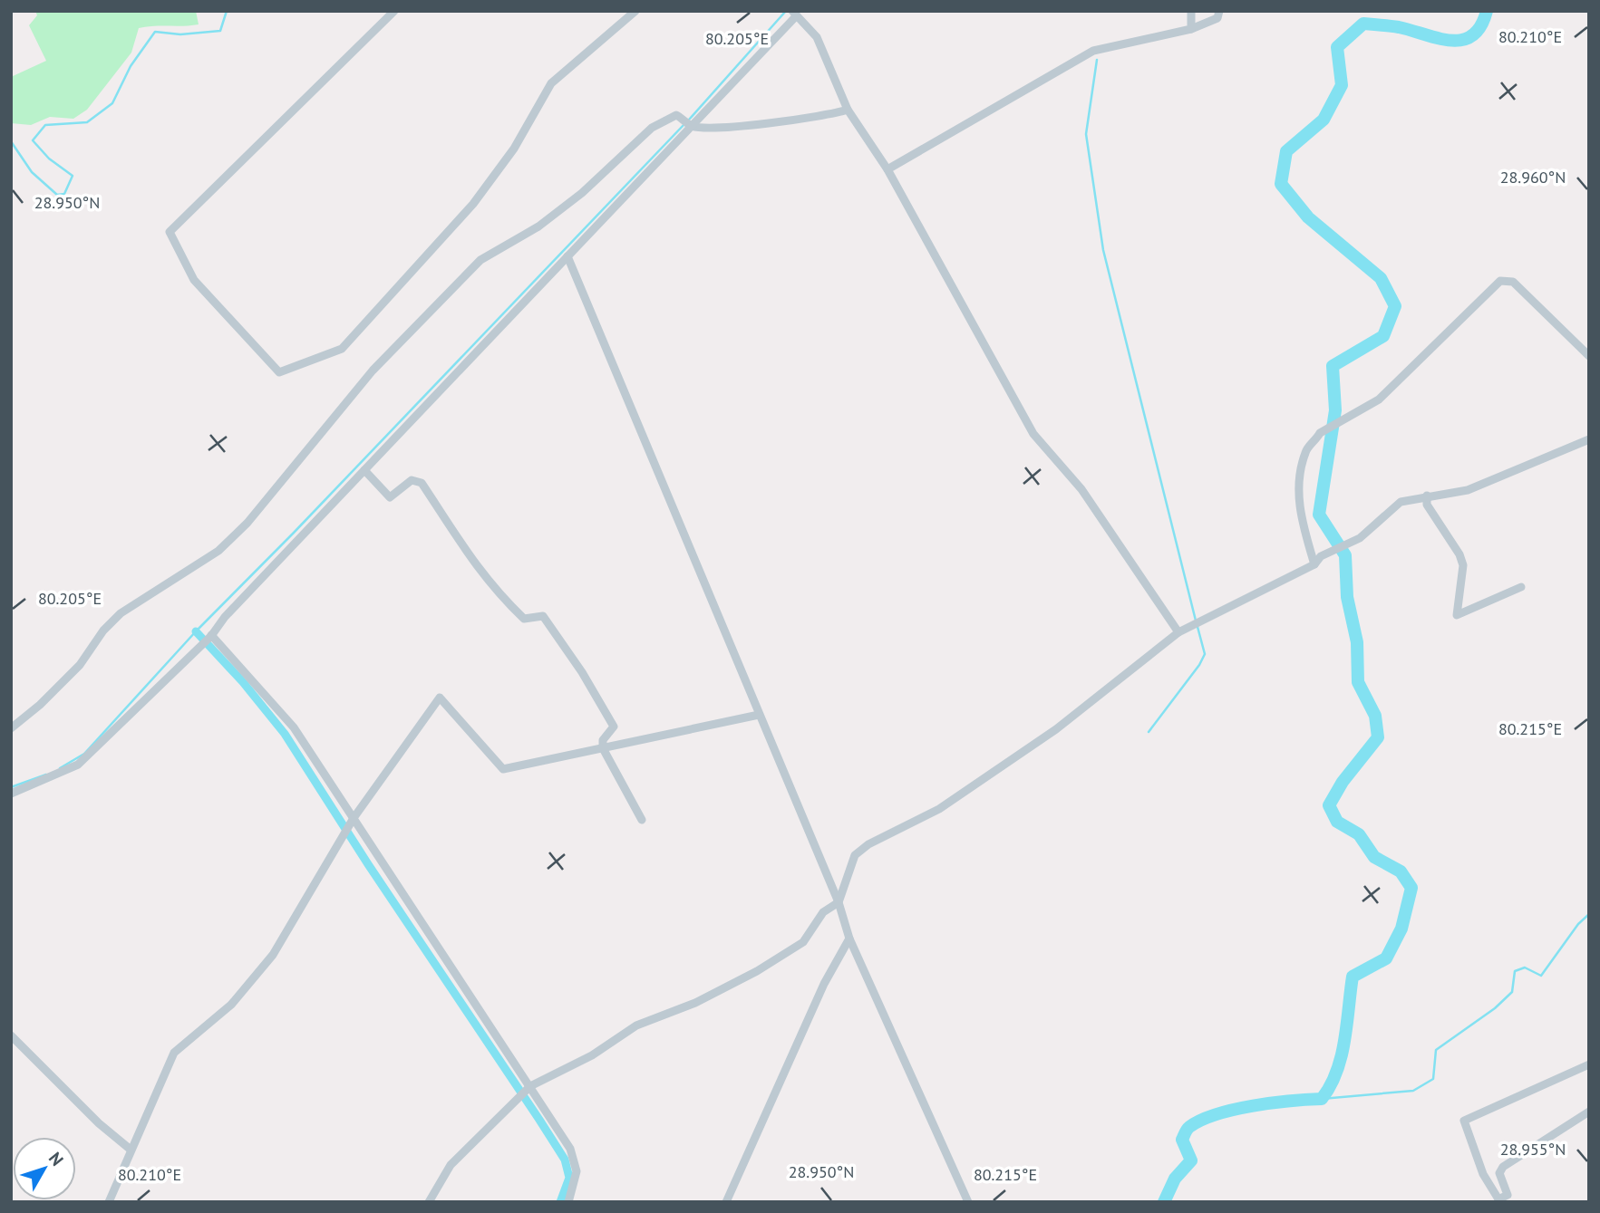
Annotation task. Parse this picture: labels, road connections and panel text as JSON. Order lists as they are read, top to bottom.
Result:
{
  "north": "top right",
  "coordinates": [
    "80.210°E",
    "80.205°E",
    "28.960°N",
    "28.950°N",
    "80.215°E",
    "28.955°N"
  ]
}
